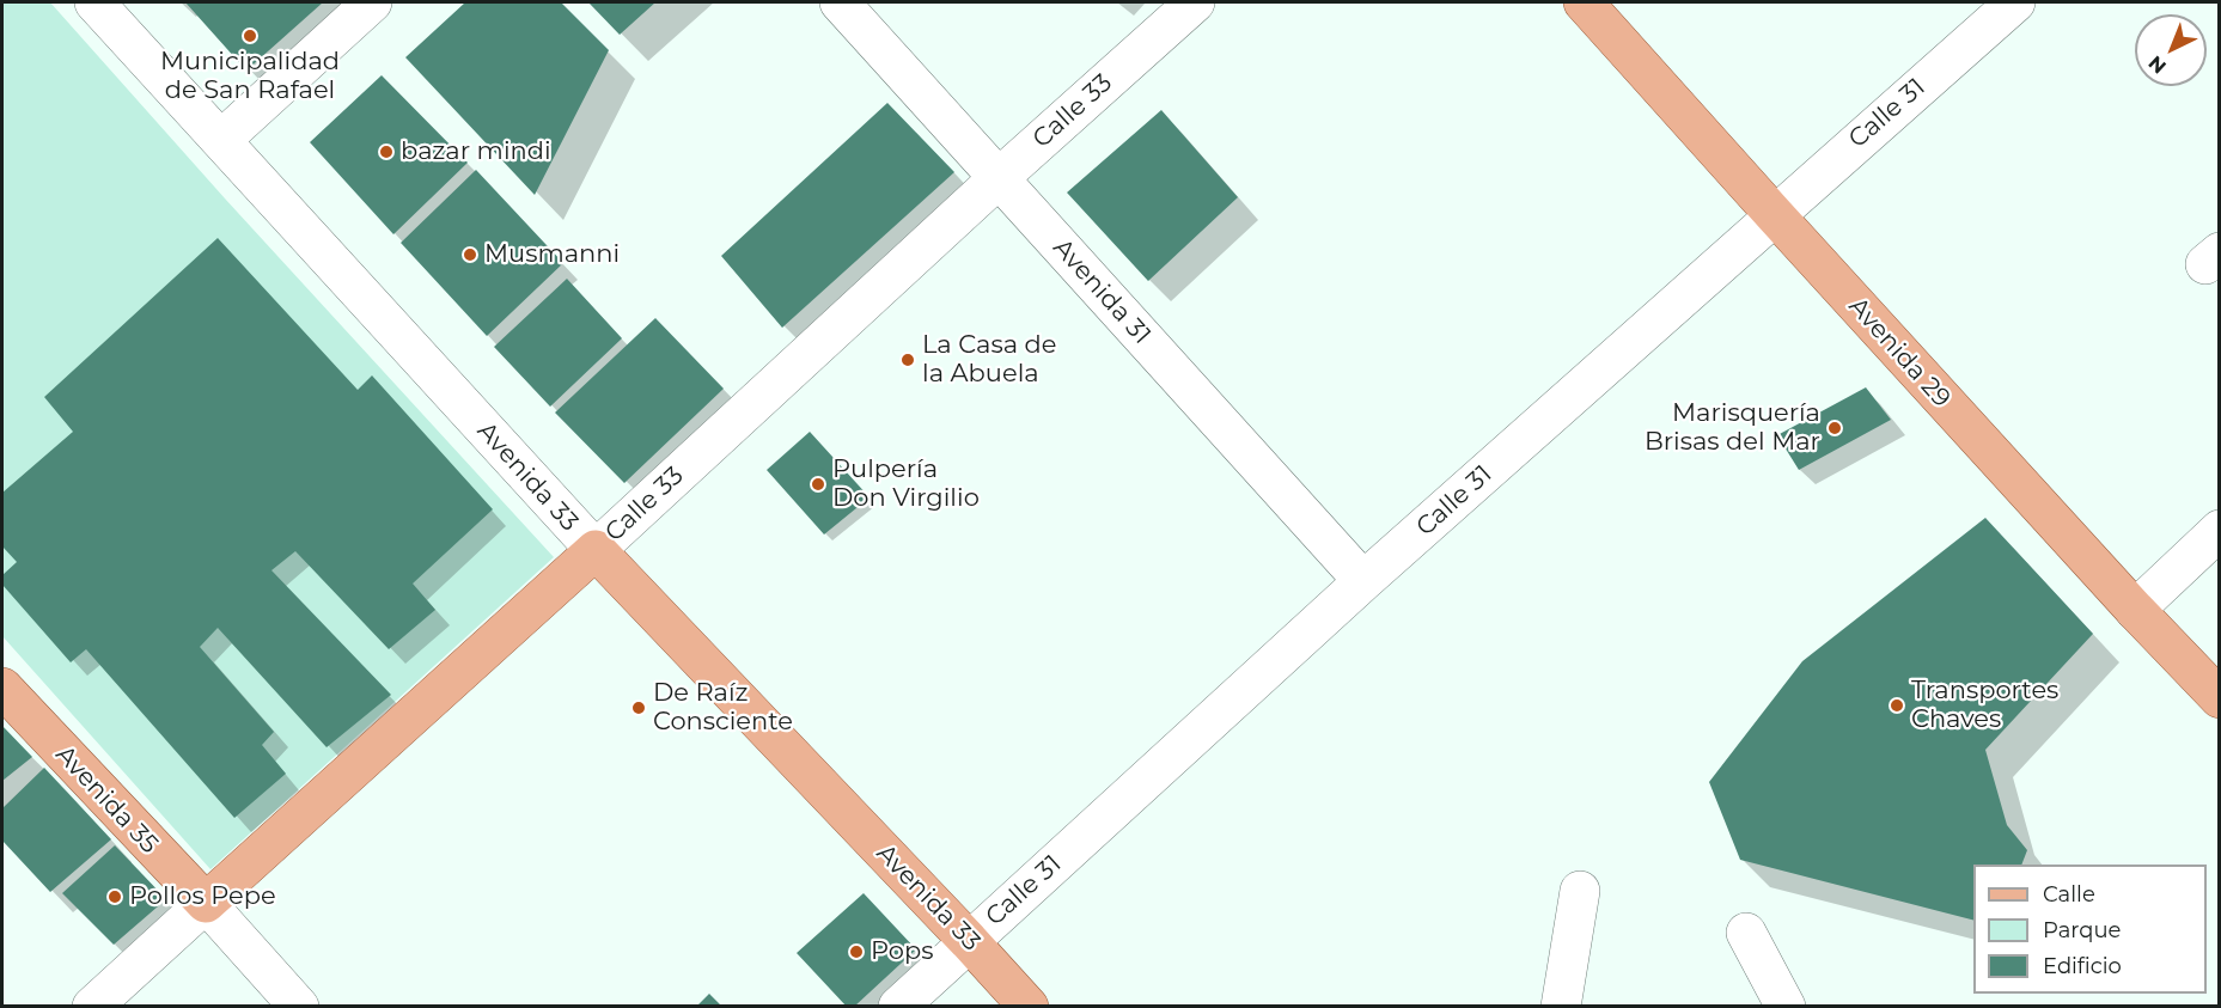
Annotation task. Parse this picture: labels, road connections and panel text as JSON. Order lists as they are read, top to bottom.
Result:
{
  "streets": {
    "main road": [
      "Calle 33",
      "Avenida 29",
      "Avenida 33",
      "Avenida 35"
    ],
    "street": ["Calle 31", "Avenida 31"]
  },
  "crossings": [
    ["Calle 33", "Avenida 31"],
    ["Calle 33", "Avenida 33"],
    ["Calle 33", "Avenida 35"],
    ["Calle 31", "Avenida 31"],
    ["Calle 31", "Avenida 29"],
    ["Calle 31", "Avenida 33"]
  ],
  "places": [
    "Municipalidad de San Rafael",
    "bazar mindi",
    "Musmanni",
    "La Casa de la Abuela",
    "Marisquería Brisas del Mar",
    "Pulpería Don Virgilio",
    "Transportes Chaves",
    "De Raíz Consciente",
    "Pollos Pepe",
    "Pops"
  ],
  "legend": ["Calle", "Parque", "Edificio"],
  "north": "bottom left"
}
